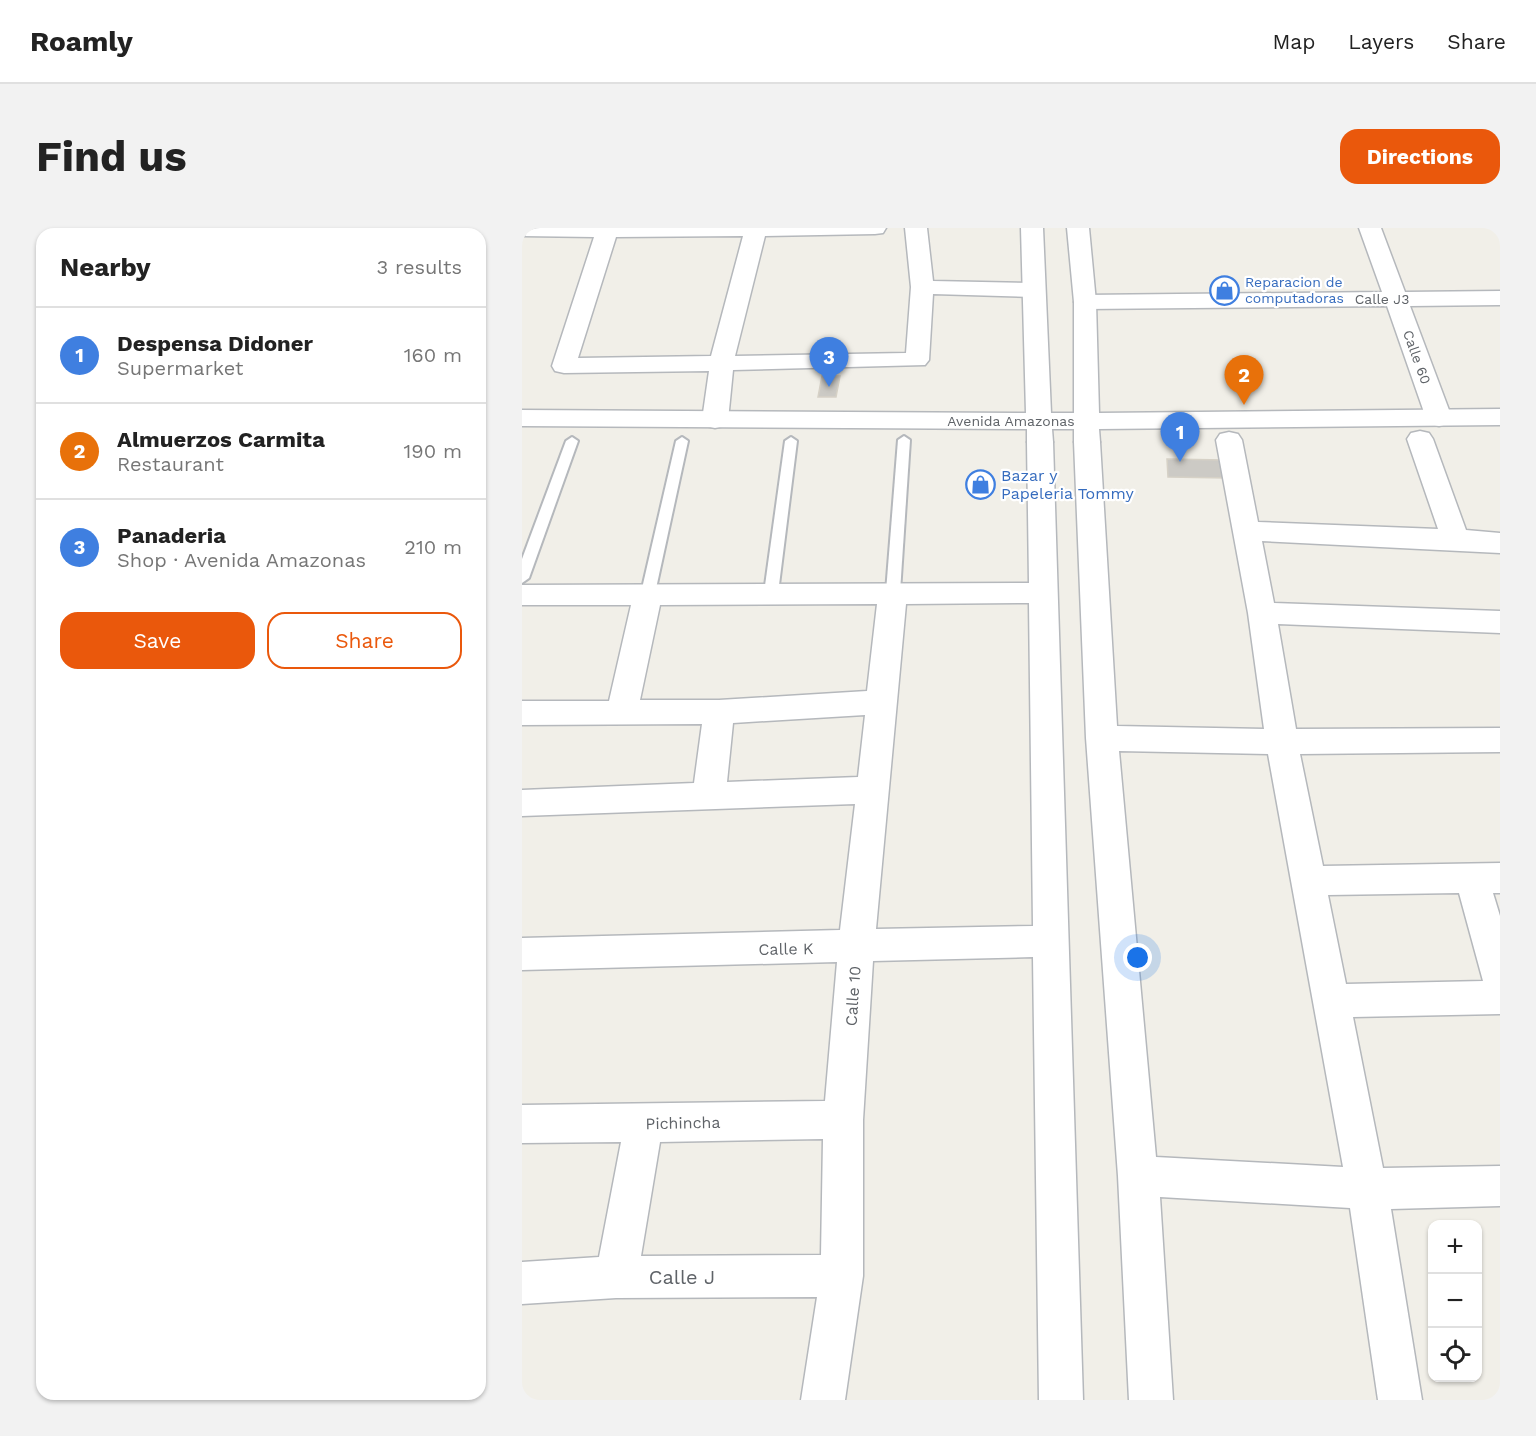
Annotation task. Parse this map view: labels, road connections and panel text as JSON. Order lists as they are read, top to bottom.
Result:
{
  "streets": {
    "street": [
      "Calle J3",
      "Calle 60",
      "Avenida Amazonas",
      "Calle K",
      "Calle 10",
      "Pichincha",
      "Calle J"
    ]
  },
  "crossings": [
    ["Calle J3", "Calle 60"],
    ["Calle 60", "Avenida Amazonas"],
    ["Calle K", "Calle 10"],
    ["Calle 10", "Pichincha"],
    ["Calle 10", "Calle J"]
  ],
  "places": {
    "shop": ["Reparacion de computadoras", "Bazar y Papeleria Tommy"]
  },
  "page": {
    "header": "Roamly",
    "nav": ["Map", "Layers", "Share"],
    "buttons": [
      "Directions",
      ["Save", "Share"]
    ],
    "title": "Find us",
    "heading": ["Nearby", "3 results"],
    "list": [
      {
        "mark": "1",
        "name": "Despensa Didoner",
        "note": "Supermarket",
        "value": "160 m"
      },
      {
        "mark": "2",
        "name": "Almuerzos Carmita",
        "note": "Restaurant",
        "value": "190 m"
      },
      {
        "mark": "3",
        "name": "Panaderia",
        "note": "Shop · Avenida Amazonas",
        "value": "210 m"
      }
    ],
    "pins": ["3", "2", "1"],
    "map_buttons": ["+", "−"]
  }
}
